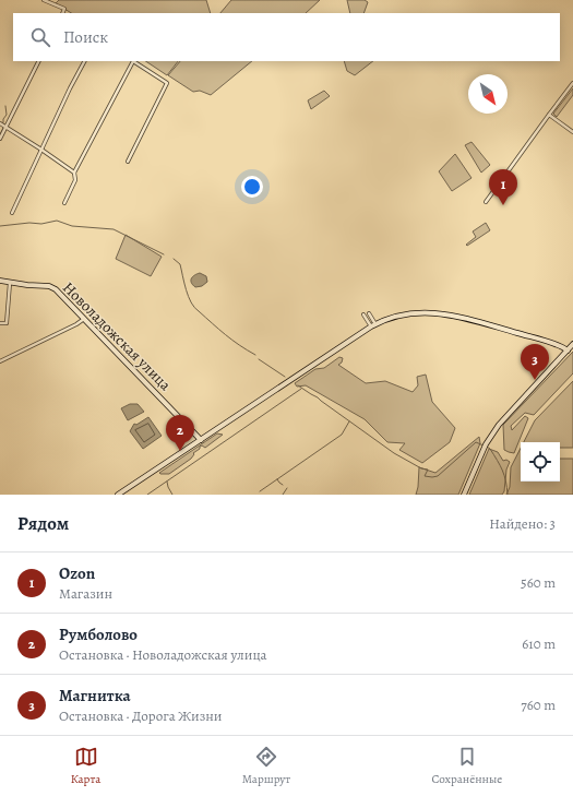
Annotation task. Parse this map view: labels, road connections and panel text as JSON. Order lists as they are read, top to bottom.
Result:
{
  "streets": {
    "main road": ["Новоладожская улица"]
  },
  "north": "bottom right",
  "page": {
    "search": "Поиск",
    "pins": ["1", "3", "2"],
    "heading": ["Рядом", "Найдено: 3"],
    "list": [
      {
        "mark": "1",
        "name": "Ozon",
        "note": "Магазин",
        "value": "560 m"
      },
      {
        "mark": "2",
        "name": "Румболово",
        "note": "Остановка · Новоладожская улица",
        "value": "610 m"
      },
      {
        "mark": "3",
        "name": "Магнитка",
        "note": "Остановка · Дорога Жизни",
        "value": "760 m"
      }
    ],
    "nav": ["Карта", "Маршрут", "Сохранённые"]
  }
}
